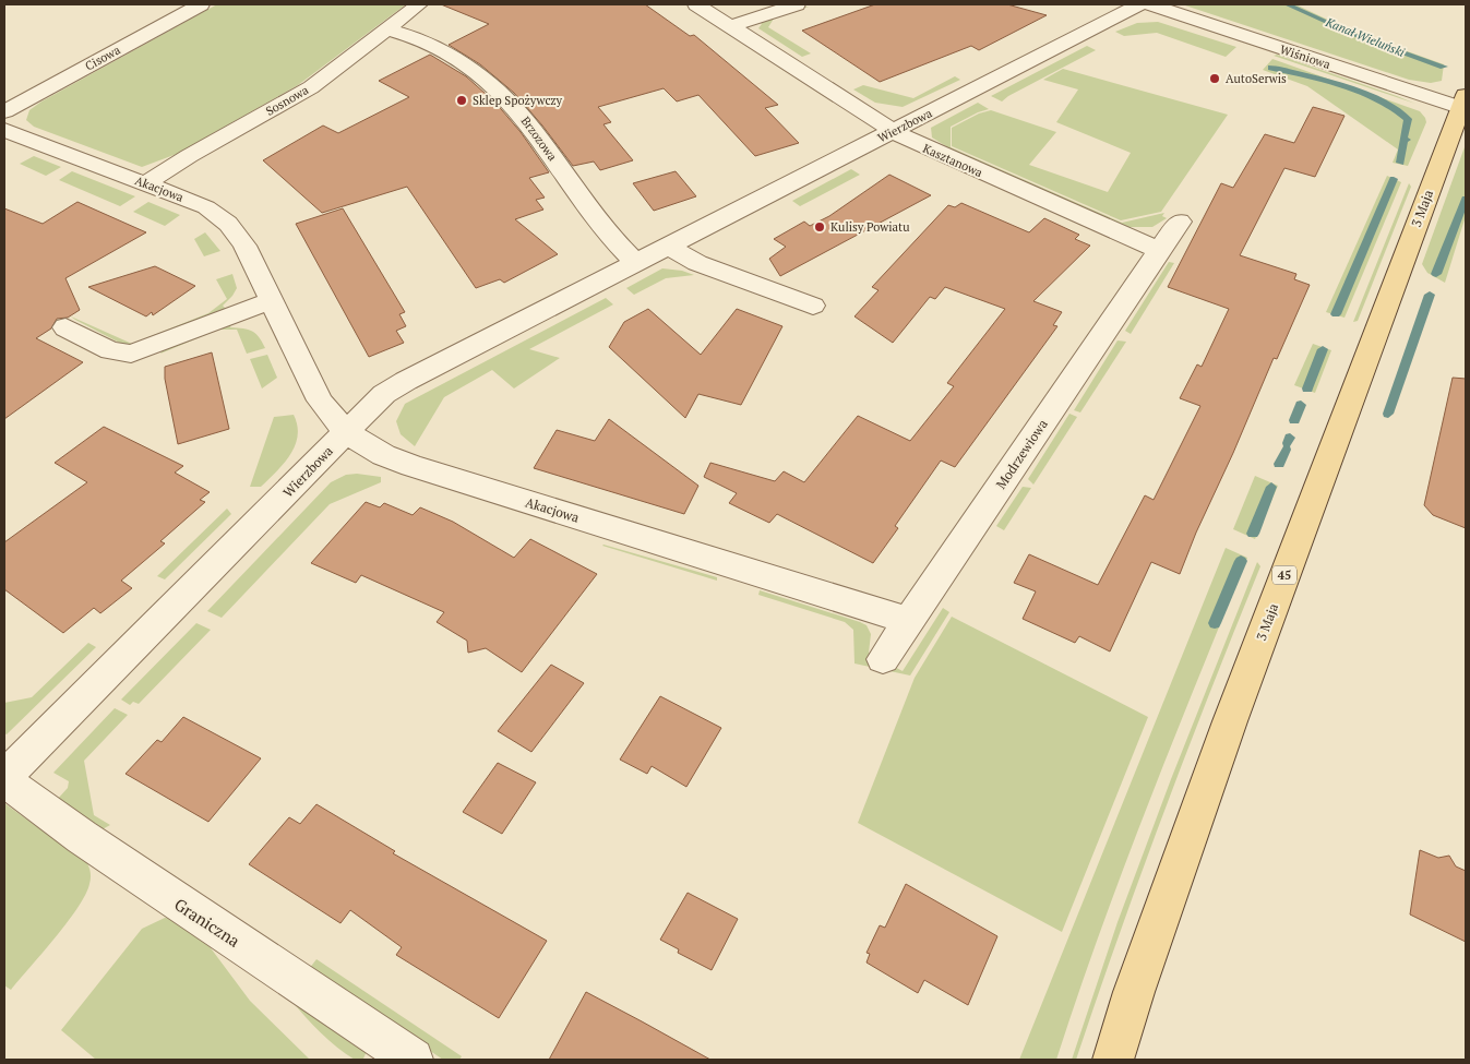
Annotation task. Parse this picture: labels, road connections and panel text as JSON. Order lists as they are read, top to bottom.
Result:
{
  "streets": {
    "main road": ["3 Maja", "45"],
    "street": [
      "Wiśniowa",
      "Cisowa",
      "Sosnowa",
      "Wierzbowa",
      "Brzozowa",
      "Kasztanowa",
      "Akacjowa",
      "Modrzewiowa",
      "Graniczna"
    ]
  },
  "crossings": [
    ["Wiśniowa", "3 Maja"],
    ["Sosnowa", "Brzozowa"],
    ["Sosnowa", "Akacjowa"],
    ["Wierzbowa", "Brzozowa"],
    ["Wierzbowa", "Kasztanowa"],
    ["Wierzbowa", "Akacjowa"],
    ["Wierzbowa", "Graniczna"],
    ["Kasztanowa", "Modrzewiowa"],
    ["Akacjowa", "Modrzewiowa"]
  ],
  "water": ["Kanał Wieluński"],
  "places": ["AutoSerwis", "Sklep Spożywczy", "Kulisy Powiatu"]
}
